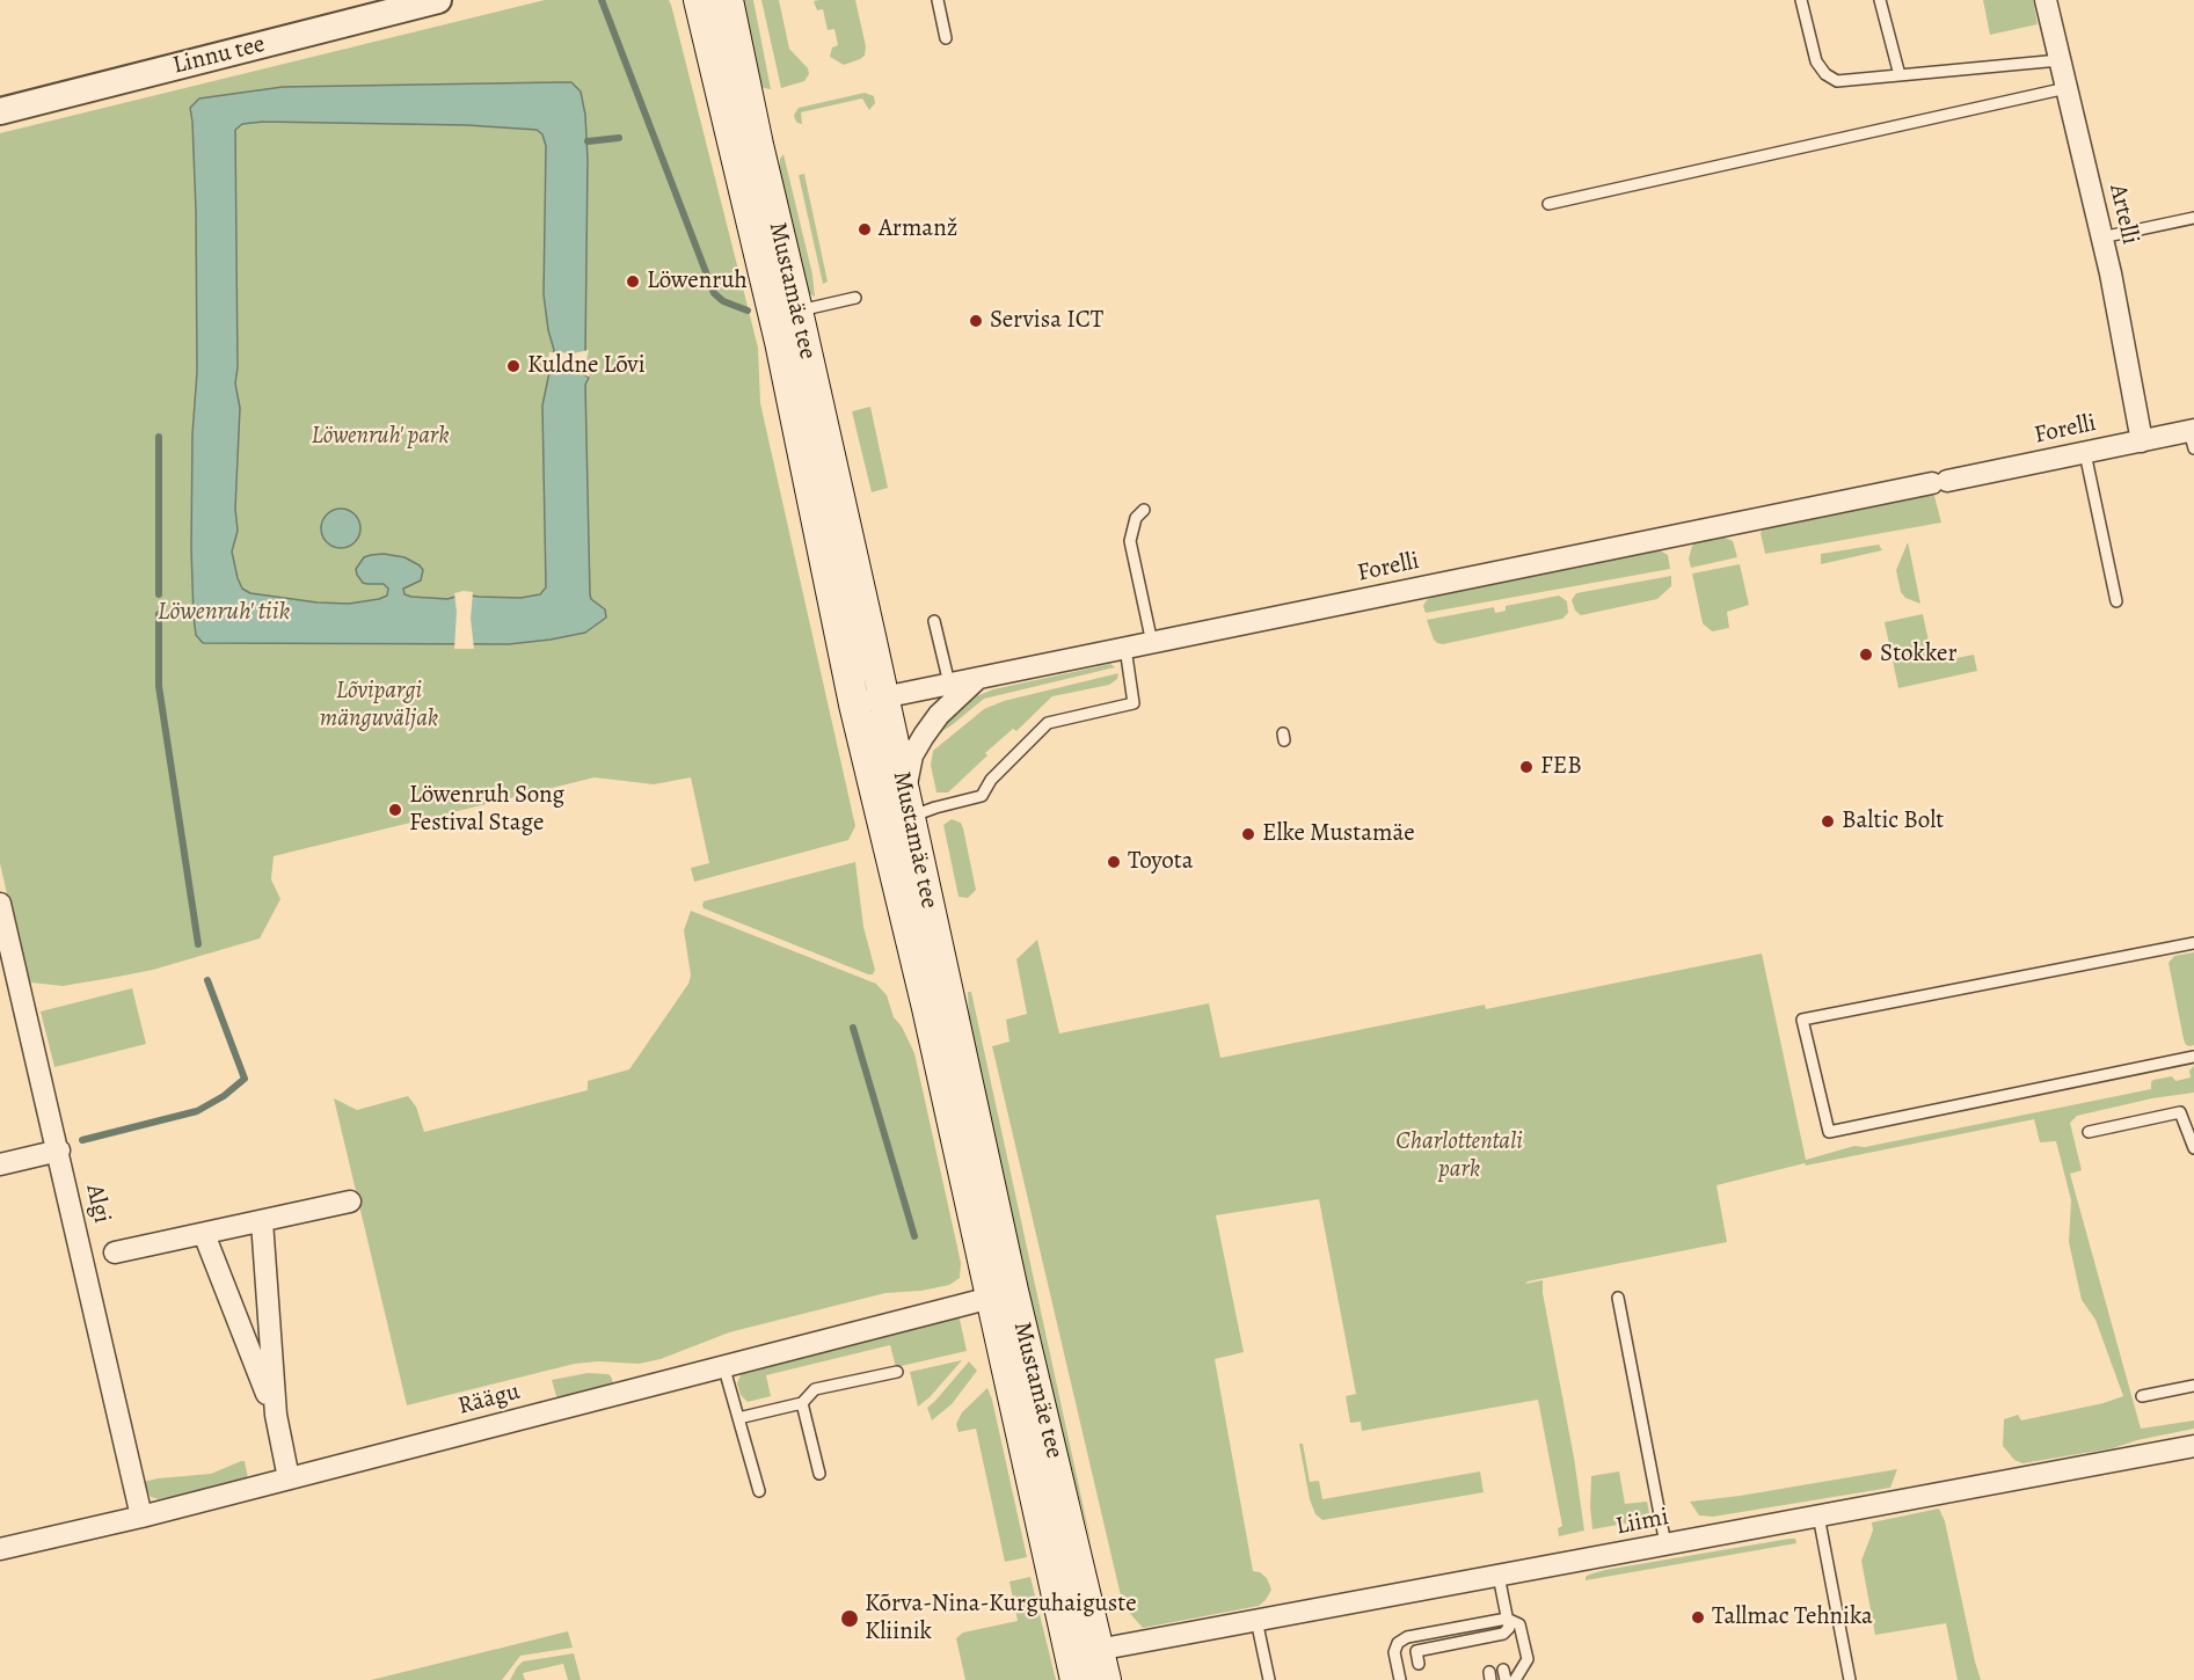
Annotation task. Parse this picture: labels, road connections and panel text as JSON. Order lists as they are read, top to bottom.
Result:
{
  "streets": {
    "main road": ["Mustamäe tee"],
    "street": [
      "Linnu tee",
      "Artelli",
      "Forelli",
      "Algi",
      "Räägu",
      "Liimi"
    ]
  },
  "crossings": [
    ["Artelli", "Forelli"],
    ["Mustamäe tee", "Forelli"],
    ["Mustamäe tee", "Räägu"],
    ["Mustamäe tee", "Liimi"],
    ["Algi", "Räägu"]
  ],
  "water": ["Löwenruh' tiik"],
  "parks": ["Löwenruh' park", "Lõvipargi mänguväljak", "Charlottentali park"],
  "places": [
    "Armanž",
    "Löwenruh",
    "Servisa ICT",
    "Kuldne Lõvi",
    "Stokker",
    "FEB",
    "Löwenruh Song Festival Stage",
    "Baltic Bolt",
    "Elke Mustamäe",
    "Toyota",
    "Tallmac Tehnika",
    "Kõrva-Nina-Kurguhaiguste Kliinik"
  ]
}
